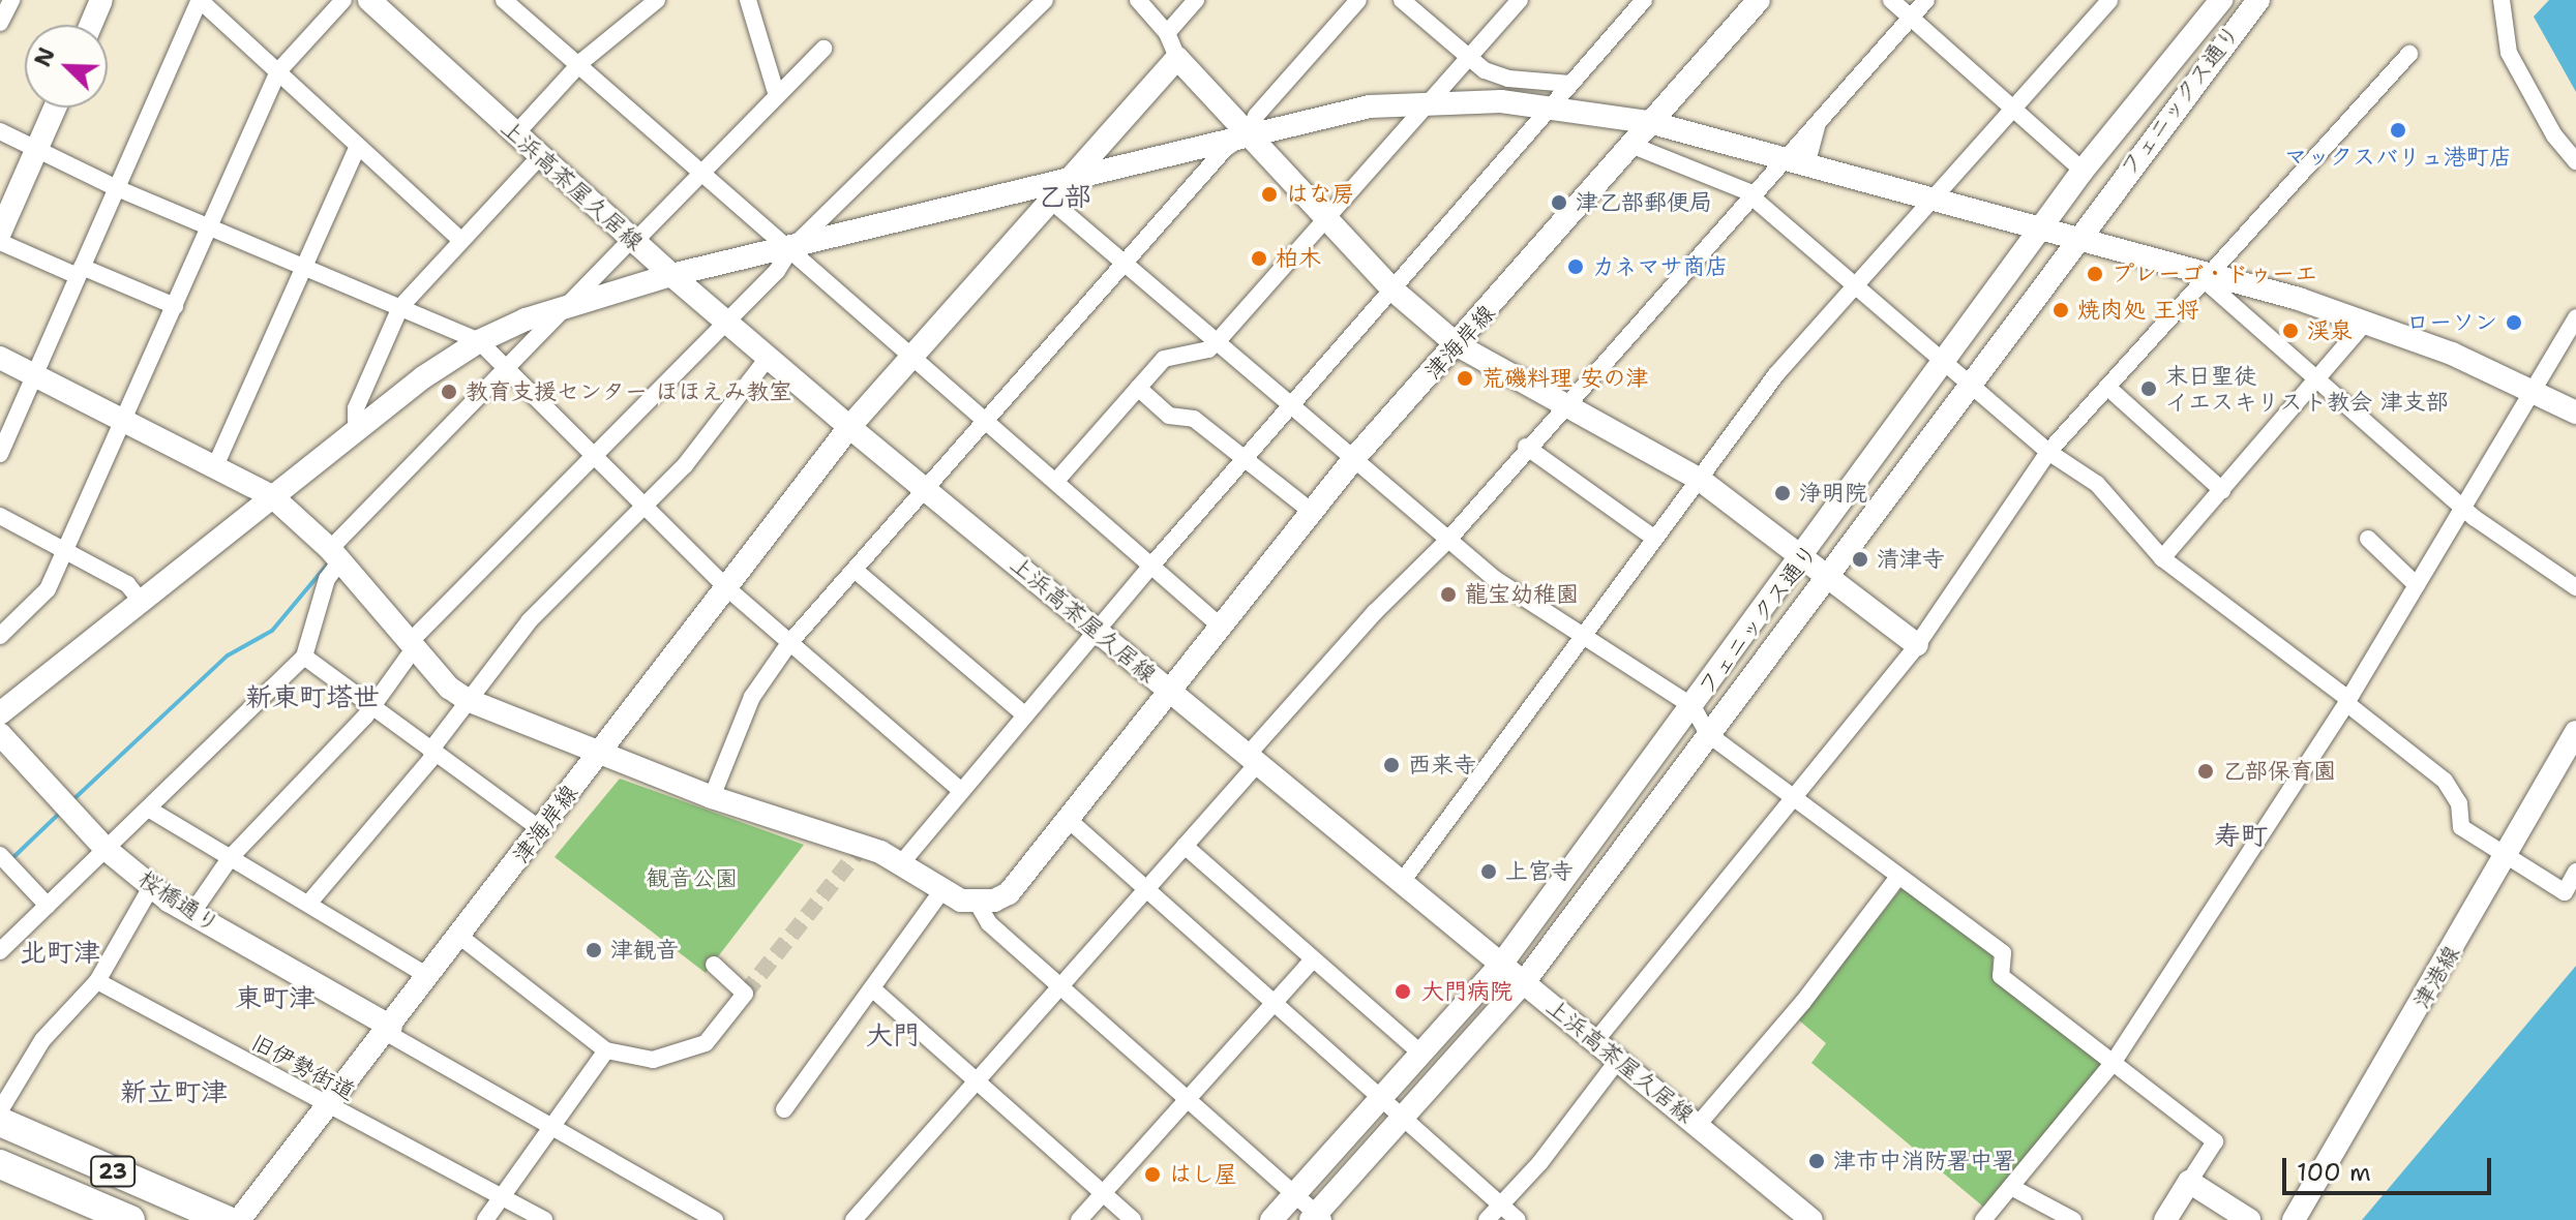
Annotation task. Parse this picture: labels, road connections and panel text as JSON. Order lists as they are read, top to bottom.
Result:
{
  "streets": {
    "highway": ["23"],
    "street": [
      "フェニックス通り",
      "上浜高茶屋久居線",
      "津海岸線",
      "桜橋通り",
      "津港線",
      "旧伊勢街道"
    ]
  },
  "crossings": [
    ["フェニックス通り", "上浜高茶屋久居線"],
    ["上浜高茶屋久居線", "津海岸線"],
    ["津海岸線", "桜橋通り"],
    ["津海岸線", "旧伊勢街道"]
  ],
  "districts": [
    "乙部",
    "新東町塔世",
    "寿町",
    "北町津",
    "東町津",
    "大門",
    "新立町津"
  ],
  "parks": ["観音公園"],
  "places": [
    "マックスバリュ港町店",
    "はな房",
    "津乙部郵便局",
    "柏木",
    "カネマサ商店",
    "プレーゴ・ドゥーエ",
    "焼肉処 王将",
    "ローソン",
    "渓泉",
    "荒磯料理 安の津",
    "末日聖徒 イエスキリスト教会 津支部",
    "教育支援センター ほほえみ教室",
    "浄明院",
    "清津寺",
    "龍宝幼稚園",
    "西来寺",
    "乙部保育園",
    "上宮寺",
    "津観音",
    "大門病院",
    "津市中消防署中署",
    "はし屋"
  ],
  "scale_bar": "100 m",
  "north": "top left"
}
